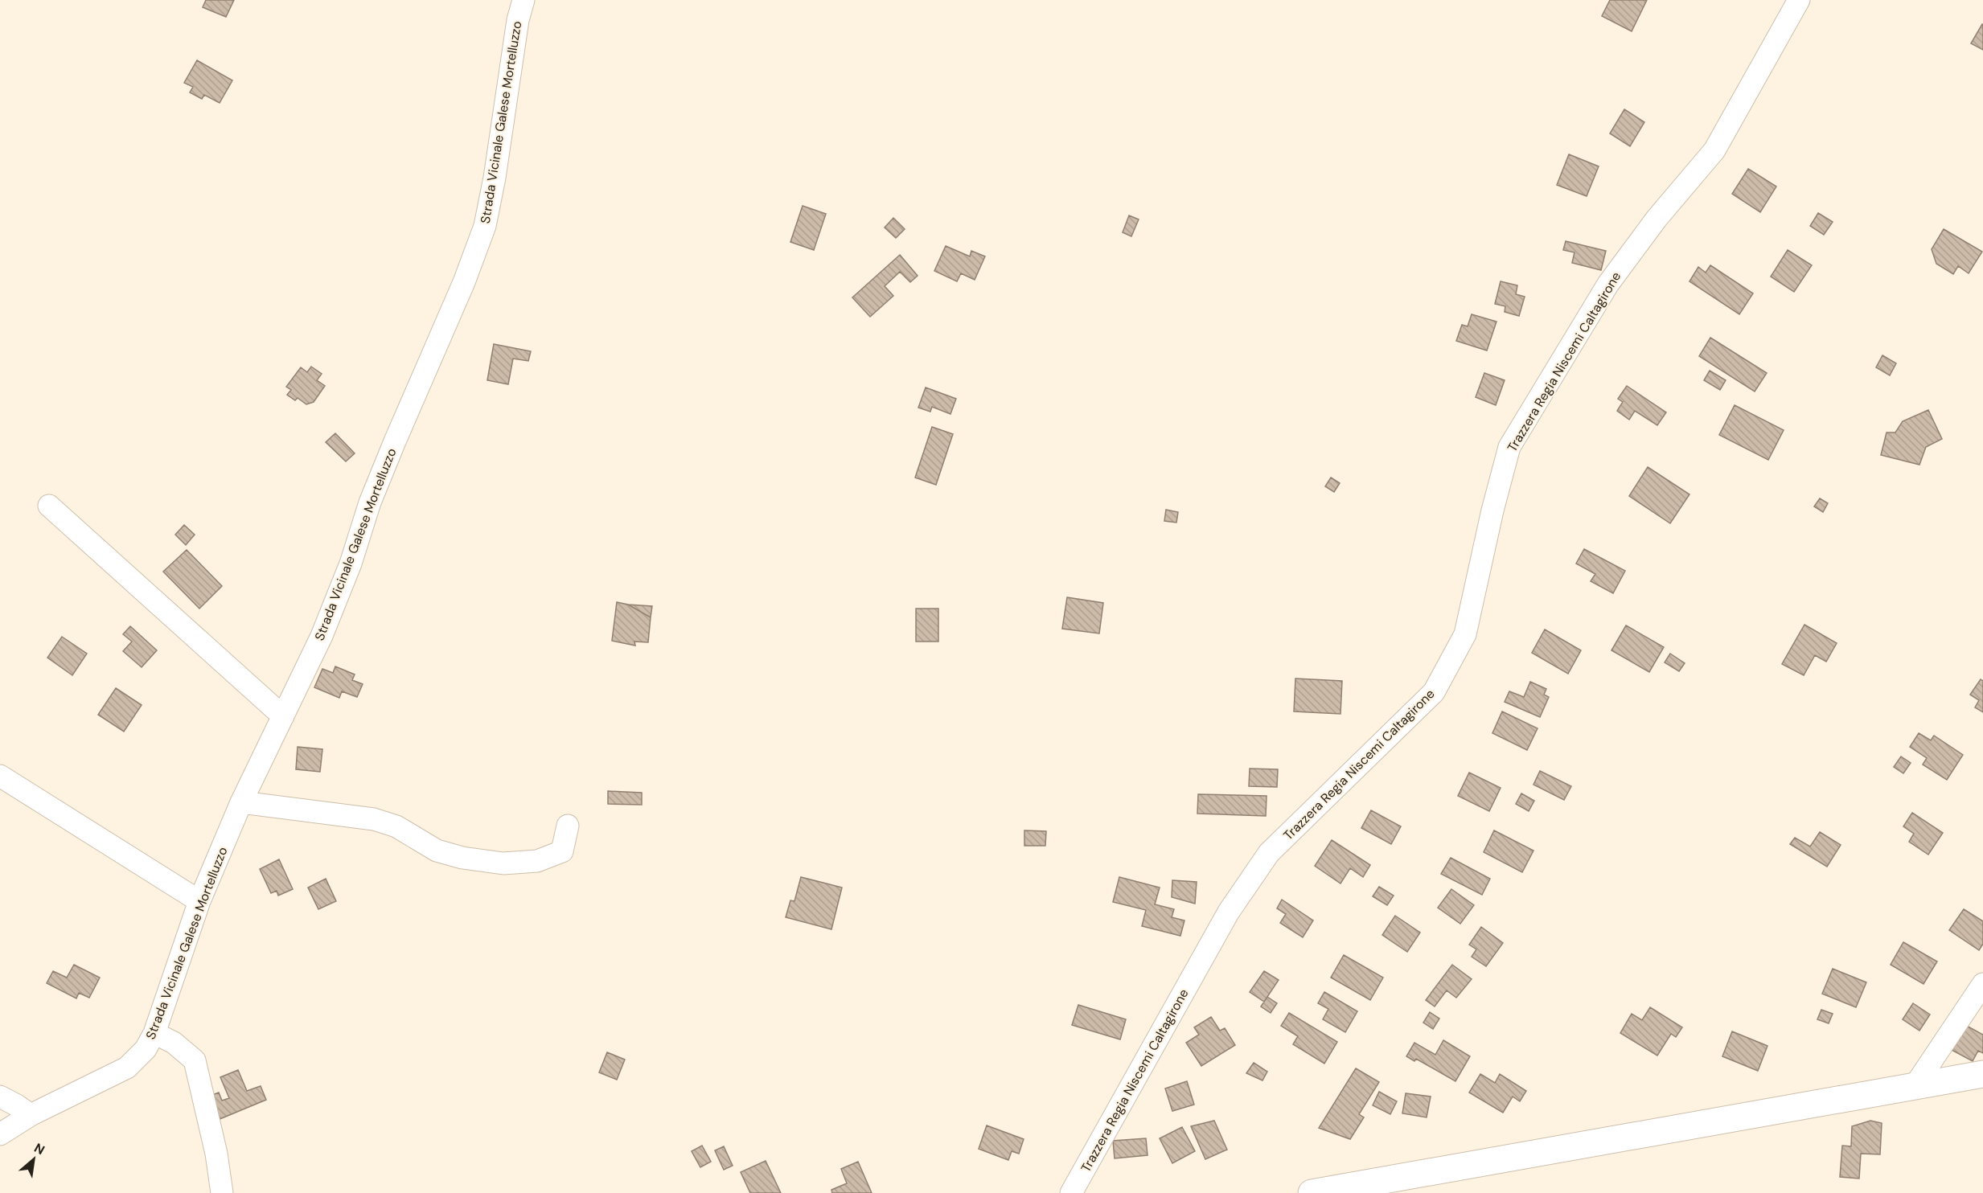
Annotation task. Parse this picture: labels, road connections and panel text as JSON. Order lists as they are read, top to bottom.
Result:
{
  "streets": {
    "street": ["Strada Vicinale Galese Mortelluzzo", "Trazzera Regia Niscemi Caltagirone"]
  },
  "north": "top right"
}
